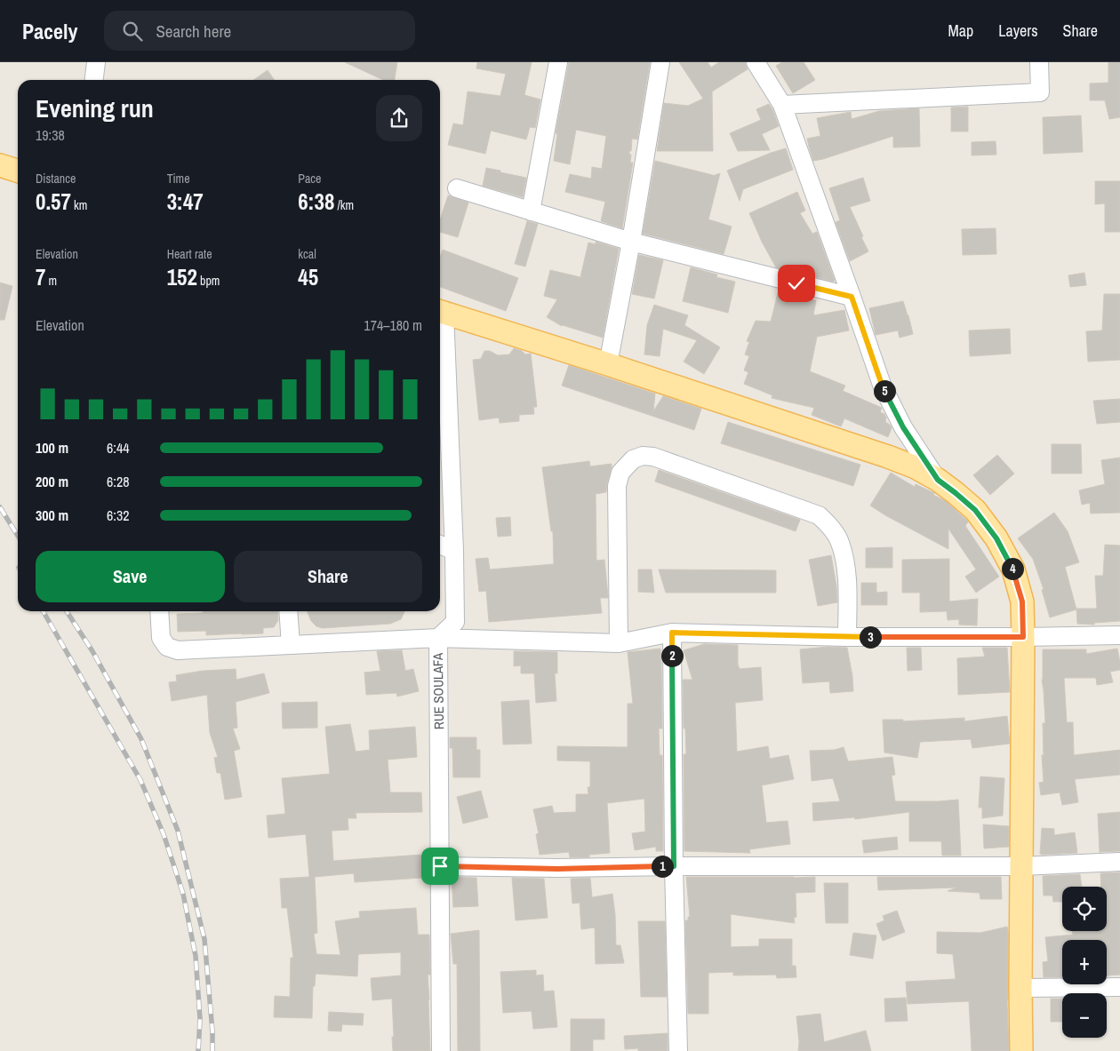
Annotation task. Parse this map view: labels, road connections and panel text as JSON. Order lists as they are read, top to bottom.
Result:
{
  "streets": {
    "street": ["RUE SOULAFA"]
  },
  "page": {
    "header": "Pacely",
    "search": "Search here",
    "nav": ["Map", "Layers", "Share"],
    "heading": ["Evening run", "19:38"],
    "stats": [
      ["Distance", "0.57 km"],
      ["Time", "3:47"],
      ["Pace", "6:38 /km"],
      ["Elevation", "7 m"],
      ["Heart rate", "152 bpm"],
      ["kcal", "45"]
    ],
    "chart": ["Elevation", "174–180 m"],
    "pins": [
      "5",
      "4",
      "3",
      "2",
      "1"
    ],
    "list": [
      {
        "name": "100 m",
        "note": "6:44"
      },
      {
        "name": "200 m",
        "note": "6:28"
      },
      {
        "name": "300 m",
        "note": "6:32"
      }
    ],
    "buttons": ["Save", "Share"],
    "map_buttons": ["+", "−"]
  }
}
